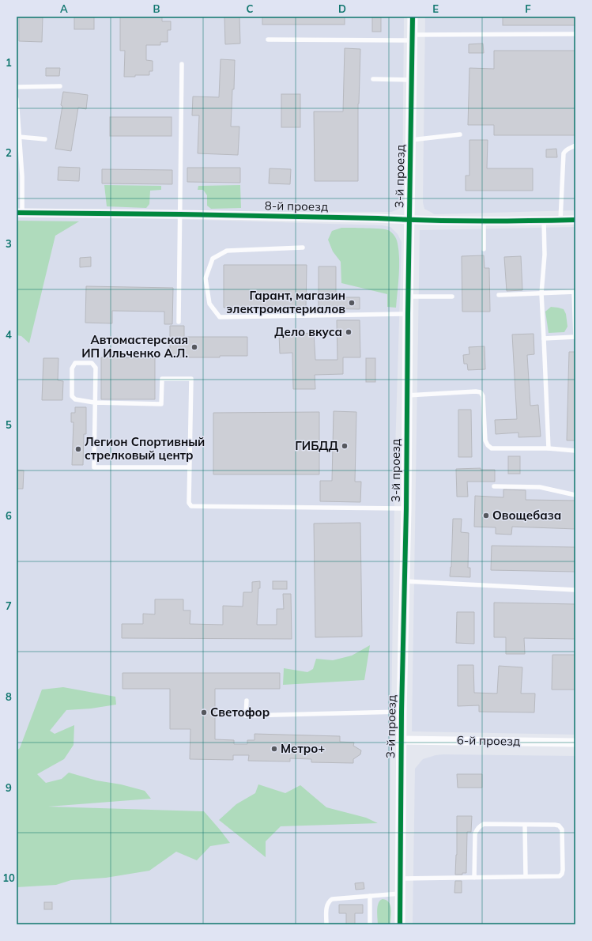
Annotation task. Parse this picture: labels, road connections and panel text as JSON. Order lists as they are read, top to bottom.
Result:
{
  "streets": {
    "street": ["3-й проезд", "8-й проезд", "6-й проезд"]
  },
  "crossings": [
    ["3-й проезд", "8-й проезд"],
    ["3-й проезд", "6-й проезд"]
  ],
  "places": [
    "Гарант, магазин электроматериалов",
    "Дело вкуса",
    "Автомастерская ИП Ильченко А.Л.",
    "ГИБДД",
    "Легион Спортивный стрелковый центр",
    "Овощебаза",
    "Светофор",
    "Метро+"
  ],
  "grid": {
    "columns": [
      "A",
      "B",
      "C",
      "D",
      "E",
      "F"
    ],
    "rows": [
      "1",
      "2",
      "3",
      "4",
      "5",
      "6",
      "7",
      "8",
      "9",
      "10"
    ]
  }
}
